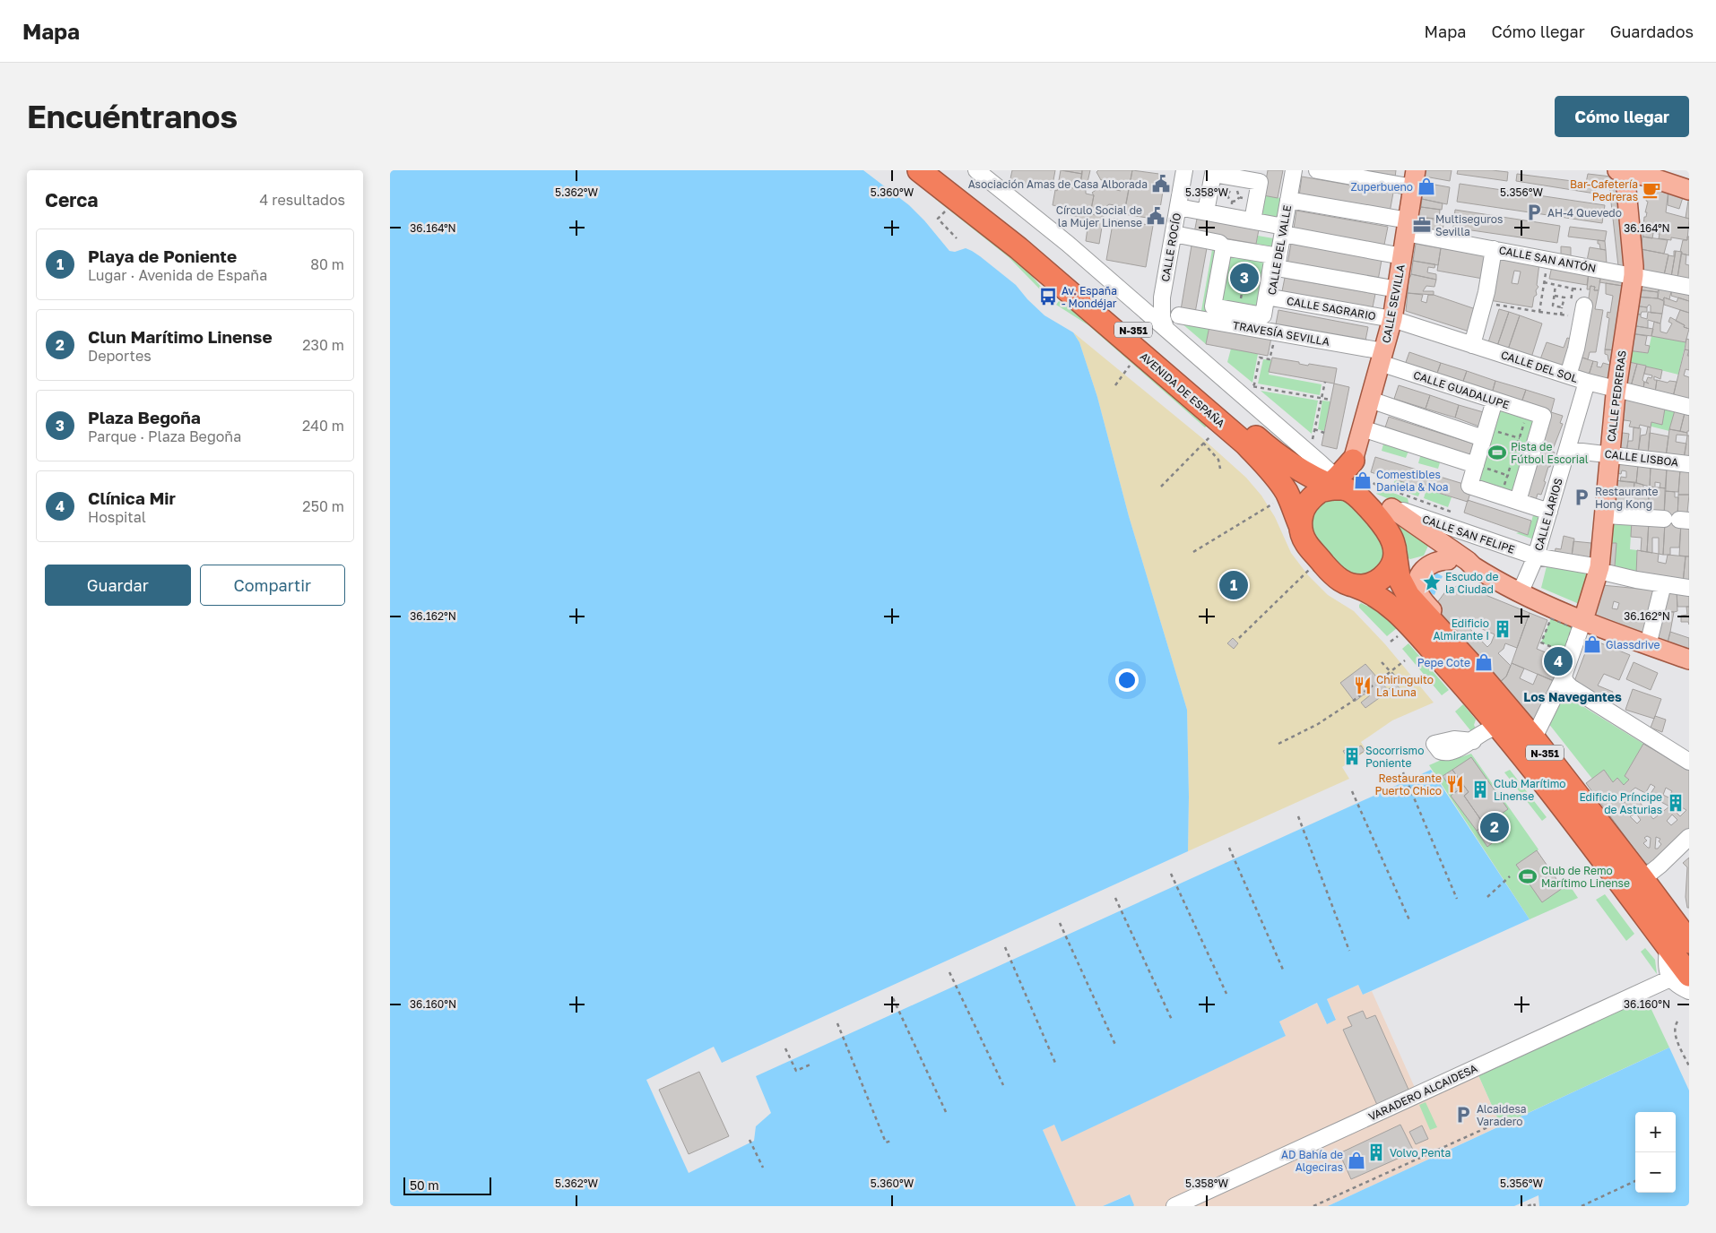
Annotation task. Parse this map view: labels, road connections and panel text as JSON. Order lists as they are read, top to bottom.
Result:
{
  "streets": {
    "highway": ["N-351", "AVENIDA DE ESPAÑA"],
    "main road": ["CALLE SEVILLA", "CALLE PEDRERAS"],
    "street": [
      "CALLE ROCÍO",
      "CALLE DEL VALLE",
      "CALLE SAN ANTÓN",
      "CALLE SAGRARIO",
      "TRAVESÍA SEVILLA",
      "CALLE DEL SOL",
      "CALLE GUADALUPE",
      "CALLE LISBOA",
      "CALLE LARIOS",
      "CALLE SAN FELIPE",
      "VARADERO ALCAIDESA"
    ]
  },
  "crossings": [
    ["CALLE DEL VALLE", "CALLE SAN ANTÓN"],
    ["CALLE DEL VALLE", "CALLE SAGRARIO"],
    ["CALLE DEL VALLE", "TRAVESÍA SEVILLA"],
    ["CALLE SAN ANTÓN", "CALLE SEVILLA"],
    ["CALLE SAN ANTÓN", "CALLE PEDRERAS"],
    ["CALLE SEVILLA", "CALLE SAGRARIO"],
    ["CALLE SEVILLA", "TRAVESÍA SEVILLA"],
    ["CALLE SEVILLA", "CALLE DEL SOL"],
    ["CALLE SEVILLA", "CALLE GUADALUPE"],
    ["CALLE SAGRARIO", "CALLE DEL SOL"],
    ["N-351", "AVENIDA DE ESPAÑA"],
    ["N-351", "VARADERO ALCAIDESA"],
    ["TRAVESÍA SEVILLA", "CALLE GUADALUPE"],
    ["CALLE DEL SOL", "CALLE PEDRERAS"],
    ["CALLE DEL SOL", "CALLE LARIOS"],
    ["AVENIDA DE ESPAÑA", "CALLE SAN FELIPE"],
    ["CALLE PEDRERAS", "CALLE LISBOA"],
    ["CALLE PEDRERAS", "CALLE SAN FELIPE"],
    ["CALLE LISBOA", "CALLE LARIOS"],
    ["CALLE LARIOS", "CALLE SAN FELIPE"]
  ],
  "districts": ["Los Navegantes"],
  "places": {
    "public building": ["Asociación Amas de Casa Alborada", "Círculo Social de la Mujer Linense"],
    "shop": [
      "Zuperbueno",
      "Comestibles Daniela & Noa",
      "Glassdrive",
      "Pepe Cote",
      "AD Bahía de Algeciras"
    ],
    "cafe": ["Bar-Cafetería Pedreras"],
    "parking": ["AH-4 Quevedo", "Restaurante Hong Kong", "Alcaidesa Varadero"],
    "office": ["Multiseguros Sevilla"],
    "bus stop": ["Av. España - Mondéjar"],
    "sports": ["Pista de Fútbol Escorial", "Club de Remo Marítimo Linense"],
    "place": ["Escudo de la Ciudad"],
    "building": [
      "Edificio Almirante I",
      "Socorrismo Poniente",
      "Club Marítimo Linense",
      "Edificio Príncipe de Asturias",
      "Volvo Penta"
    ],
    "restaurant": ["Chiringuito La Luna", "Restaurante Puerto Chico"]
  },
  "scale_bar": "50 m",
  "page": {
    "header": "Mapa",
    "nav": ["Mapa", "Cómo llegar", "Guardados"],
    "buttons": [
      "Cómo llegar",
      ["Guardar", "Compartir"]
    ],
    "title": "Encuéntranos",
    "heading": ["Cerca", "4 resultados"],
    "list": [
      {
        "mark": "1",
        "name": "Playa de Poniente",
        "note": "Lugar · Avenida de España",
        "value": "80 m"
      },
      {
        "mark": "2",
        "name": "Clun Marítimo Linense",
        "note": "Deportes",
        "value": "230 m"
      },
      {
        "mark": "3",
        "name": "Plaza Begoña",
        "note": "Parque · Plaza Begoña",
        "value": "240 m"
      },
      {
        "mark": "4",
        "name": "Clínica Mir",
        "note": "Hospital",
        "value": "250 m"
      }
    ],
    "pins": [
      "3",
      "1",
      "4",
      "2"
    ],
    "map_buttons": ["+", "−"],
    "scale": "50 m"
  },
  "coordinates": [
    "5.362°W",
    "5.360°W",
    "5.358°W",
    "5.356°W",
    "36.164°N",
    "36.162°N",
    "36.160°N"
  ]
}
